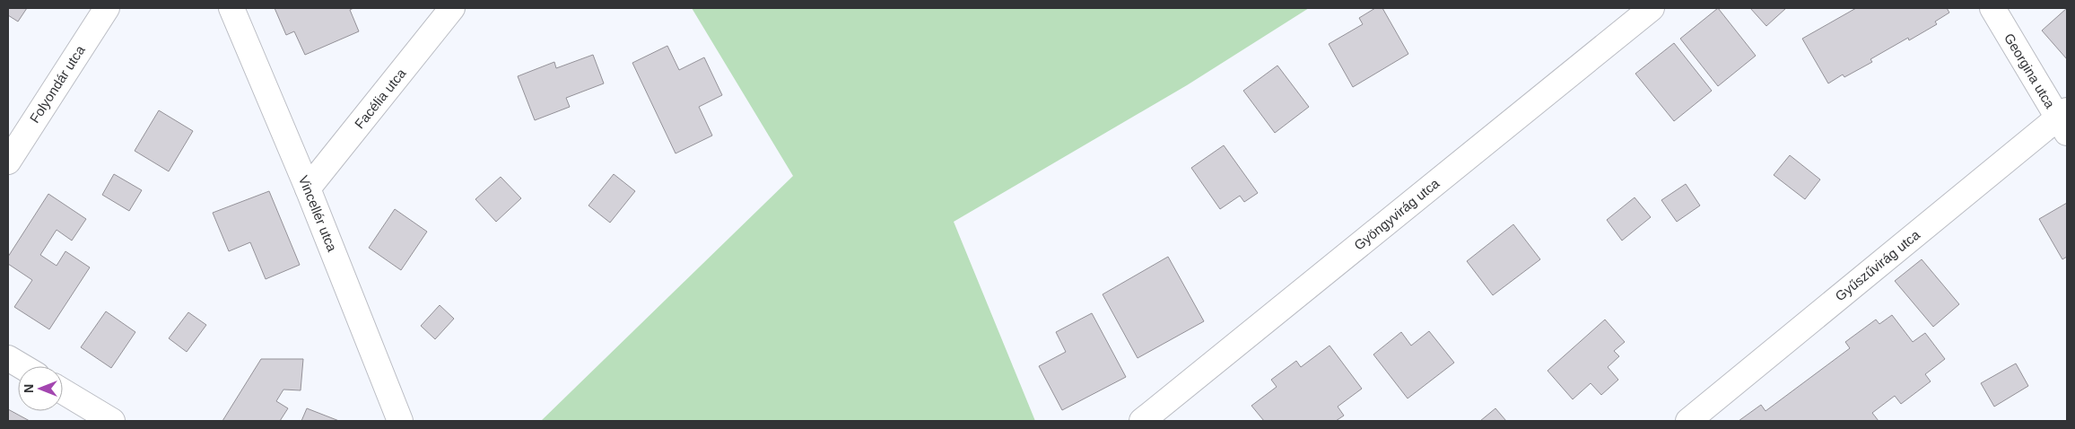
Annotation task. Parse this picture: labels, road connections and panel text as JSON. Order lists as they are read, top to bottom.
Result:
{
  "streets": {
    "street": [
      "Georgina utca",
      "Folyondár utca",
      "Facélia utca",
      "Vincellér utca",
      "Gyöngyvirág utca",
      "Gyűszűvirág utca"
    ]
  },
  "crossings": [
    ["Georgina utca", "Gyűszűvirág utca"],
    ["Facélia utca", "Vincellér utca"]
  ],
  "north": "left"
}
